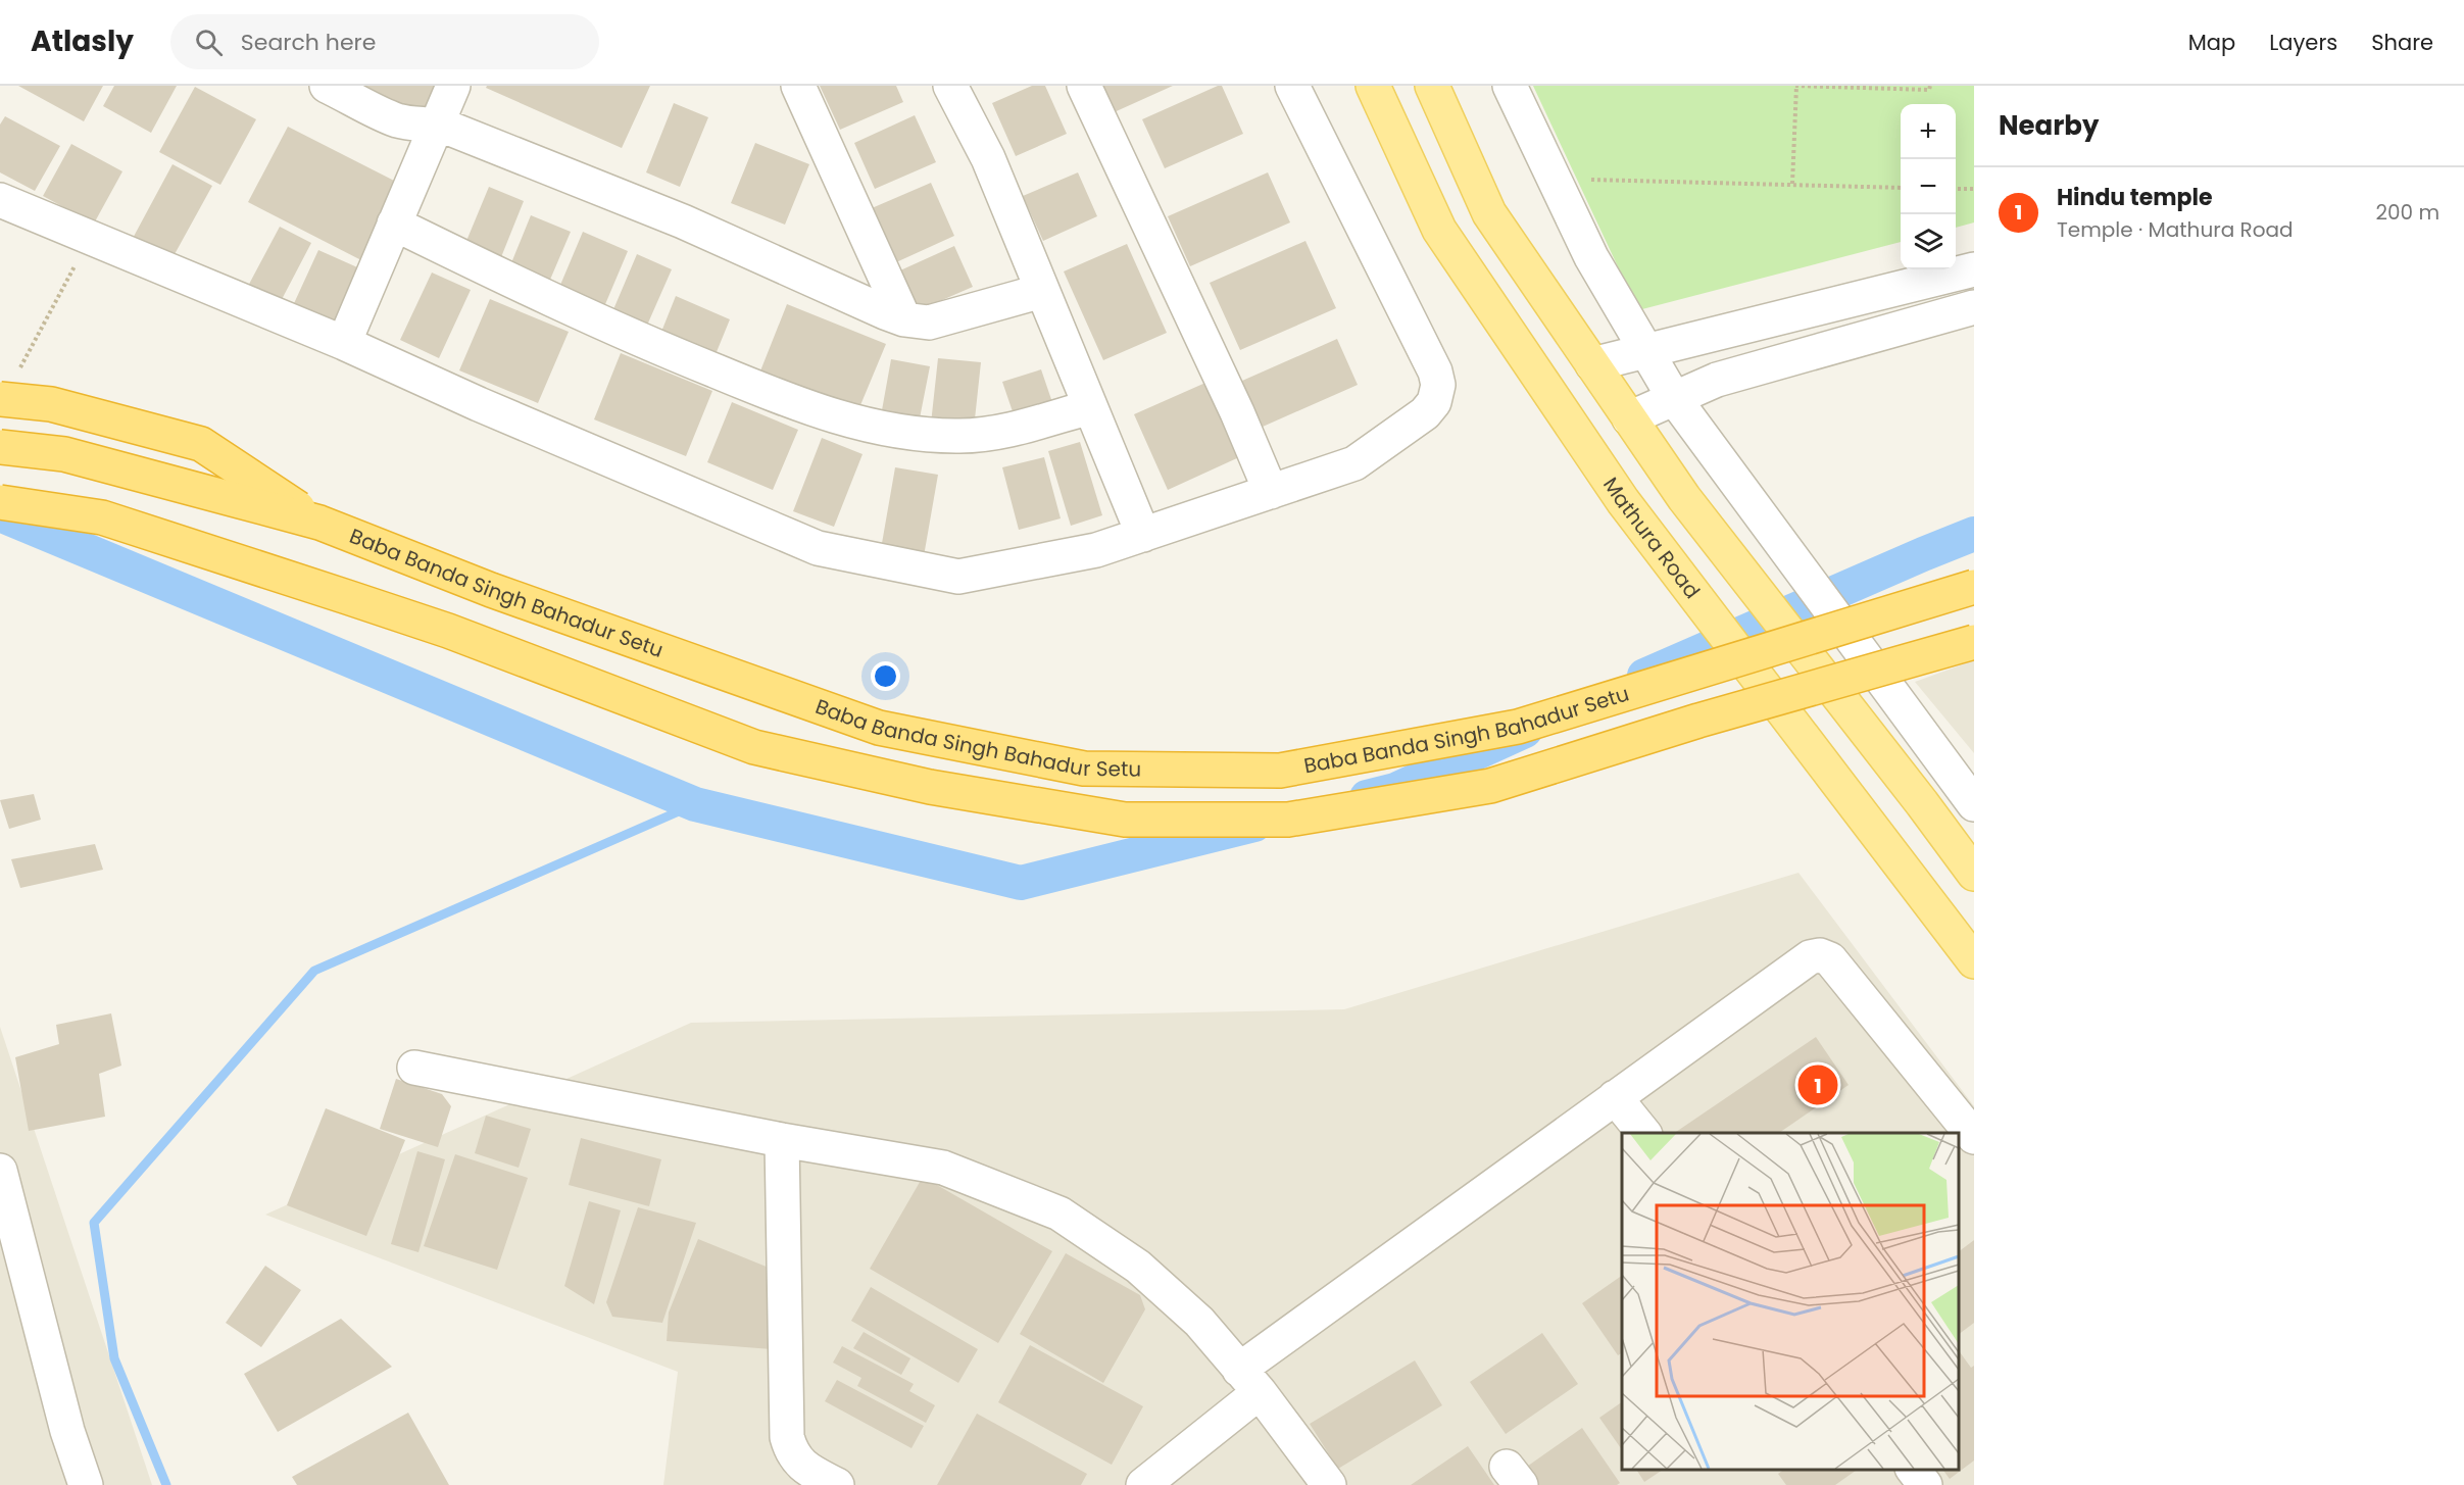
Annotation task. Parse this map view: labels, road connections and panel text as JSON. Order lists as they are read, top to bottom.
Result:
{
  "streets": {
    "highway": ["Baba Banda Singh Bahadur Setu"],
    "main road": ["Mathura Road"]
  },
  "page": {
    "header": "Atlasly",
    "search": "Search here",
    "nav": ["Map", "Layers", "Share"],
    "heading": "Nearby",
    "map_buttons": ["+", "−"],
    "list": [
      {
        "mark": "1",
        "name": "Hindu temple",
        "note": "Temple · Mathura Road",
        "value": "200 m"
      }
    ],
    "pins": "1"
  }
}
